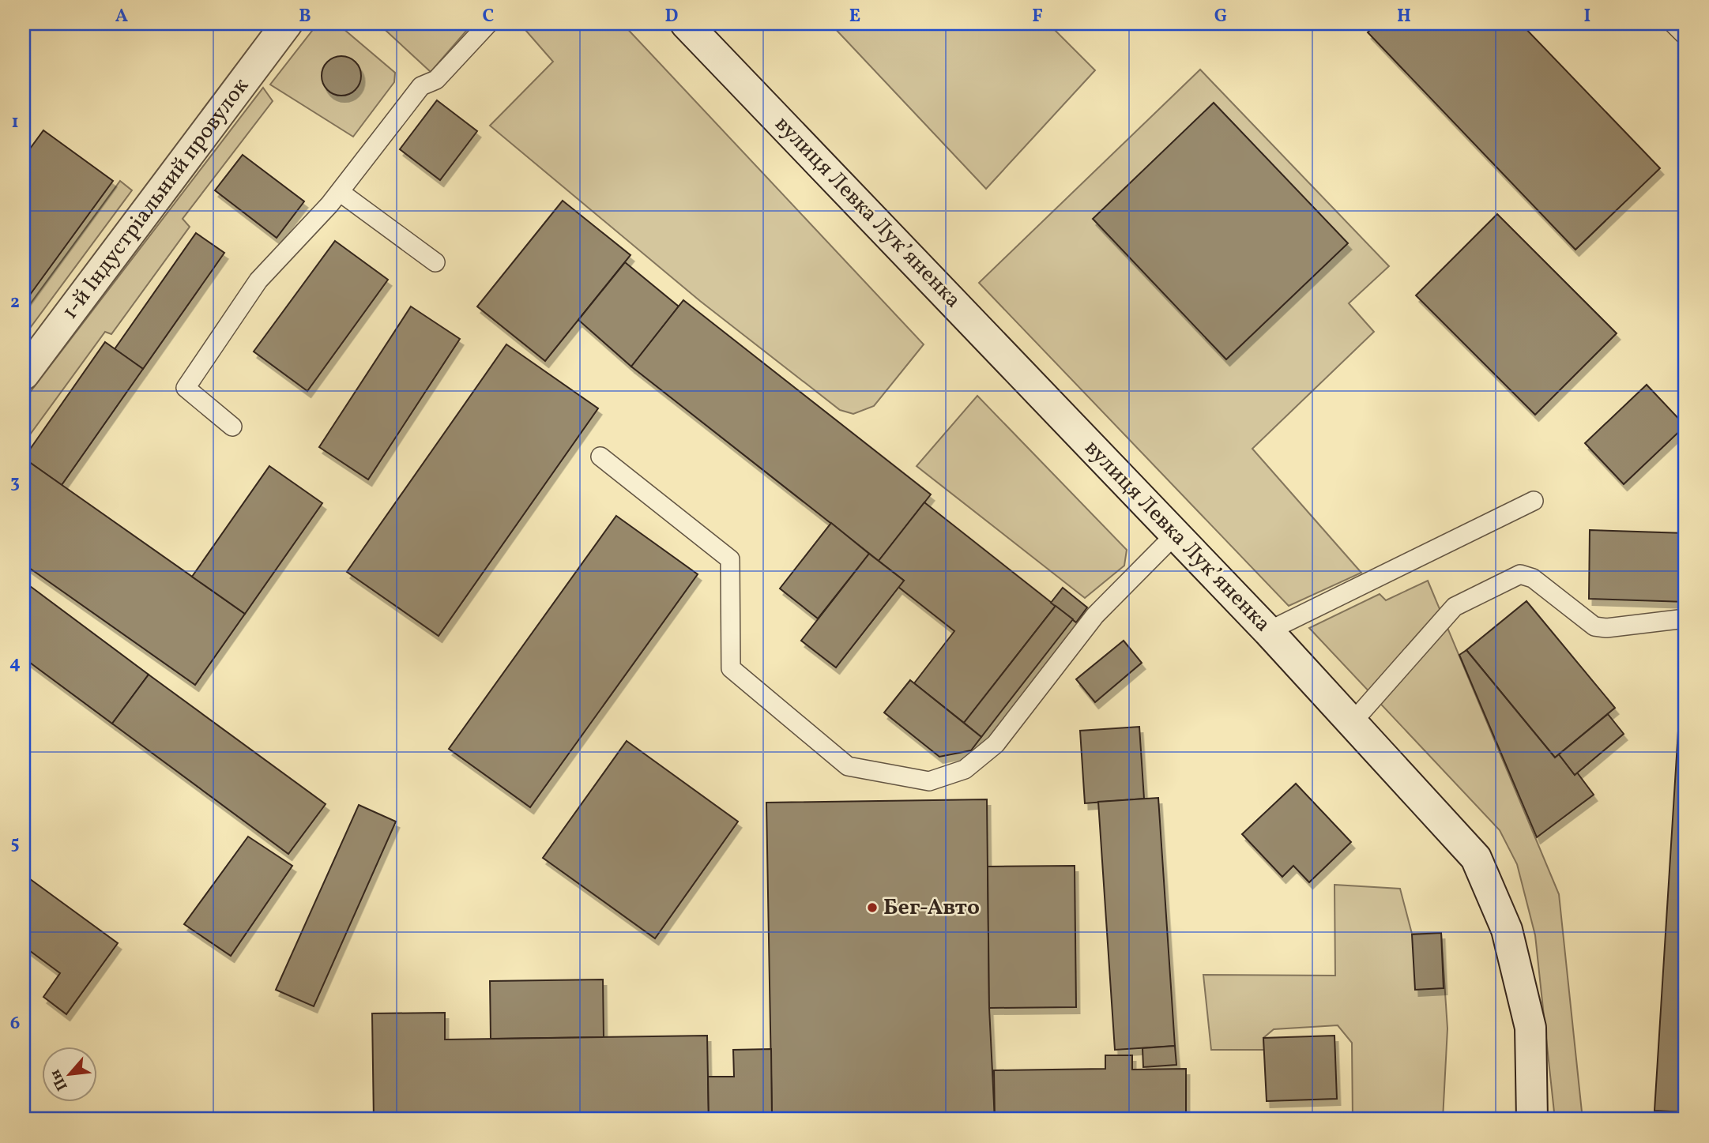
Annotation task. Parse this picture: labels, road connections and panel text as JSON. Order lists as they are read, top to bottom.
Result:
{
  "streets": {
    "main road": ["1-й Індустріальний провулок", "вулиця Левка Лукʼяненка"]
  },
  "places": ["Бег-Авто"],
  "north": "bottom left",
  "grid": {
    "columns": [
      "A",
      "B",
      "C",
      "D",
      "E",
      "F",
      "G",
      "H",
      "I"
    ],
    "rows": [
      "1",
      "2",
      "3",
      "4",
      "5",
      "6"
    ]
  }
}
